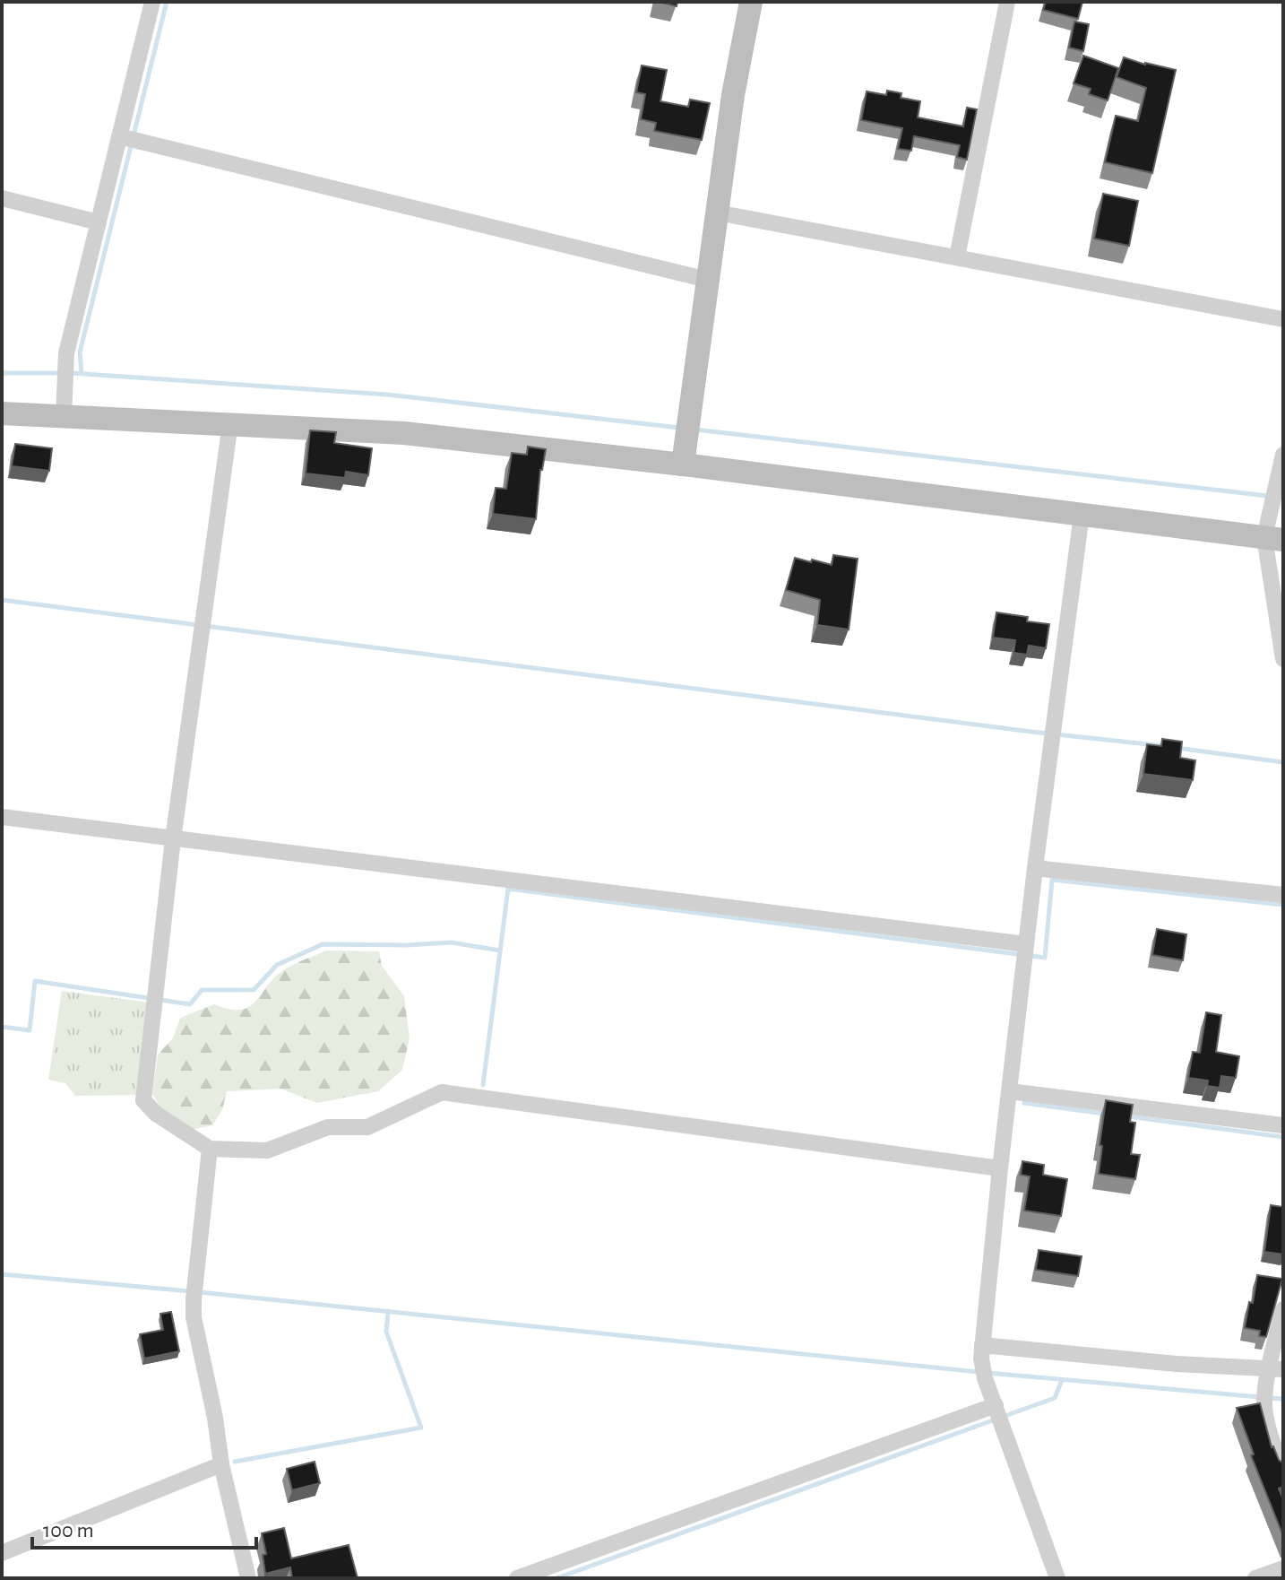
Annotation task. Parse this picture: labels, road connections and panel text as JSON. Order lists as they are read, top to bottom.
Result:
{
  "scale_bar": "100 m"
}
